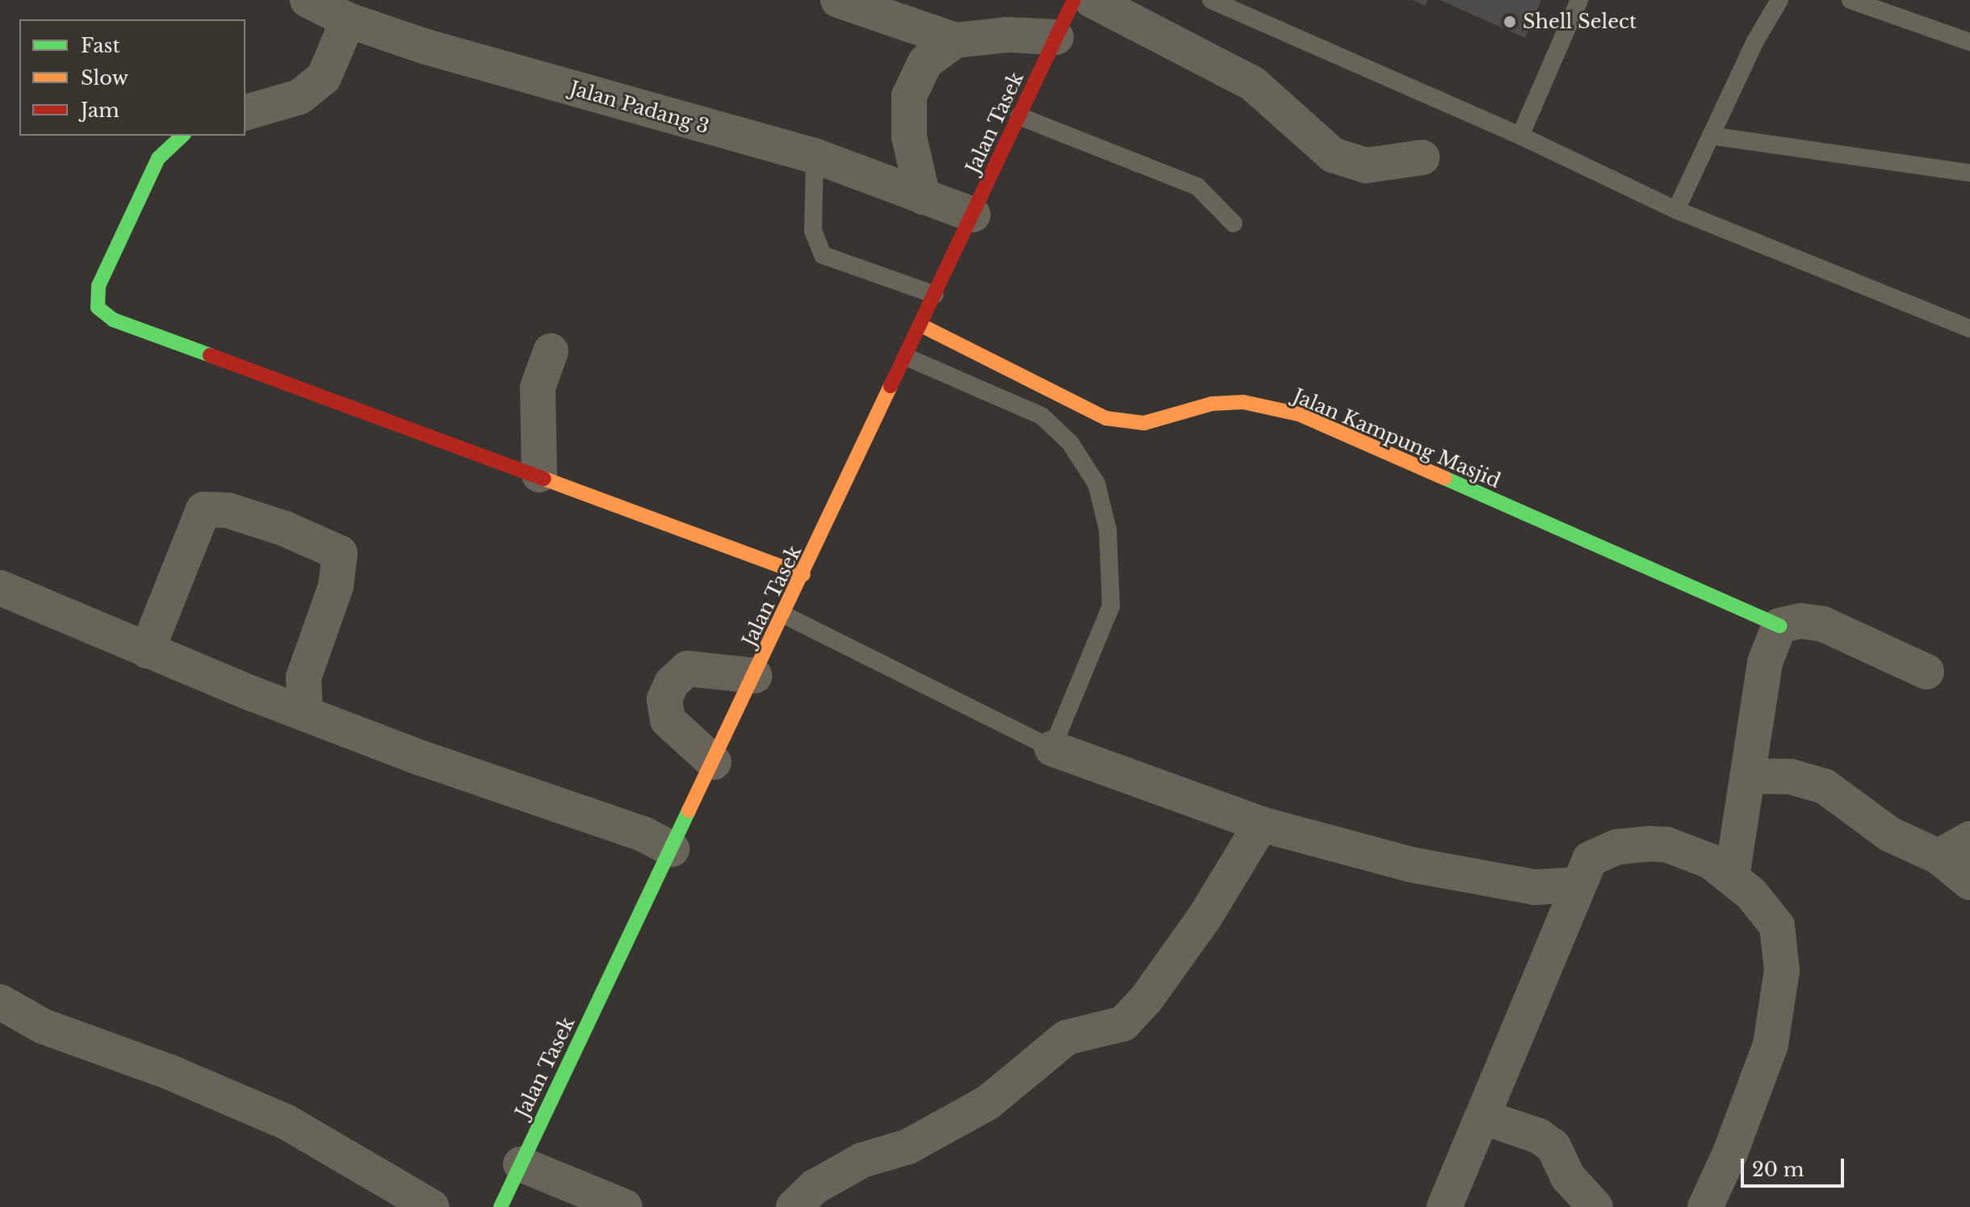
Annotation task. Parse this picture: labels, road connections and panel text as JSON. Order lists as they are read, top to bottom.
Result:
{
  "streets": {
    "street": ["Jalan Padang 3", "Jalan Tasek", "Jalan Kampung Masjid"]
  },
  "crossings": [
    ["Jalan Padang 3", "Jalan Tasek"],
    ["Jalan Tasek", "Jalan Kampung Masjid"]
  ],
  "places": ["Shell Select"],
  "legend": ["Fast", "Slow", "Jam"],
  "scale_bar": "20 m"
}
